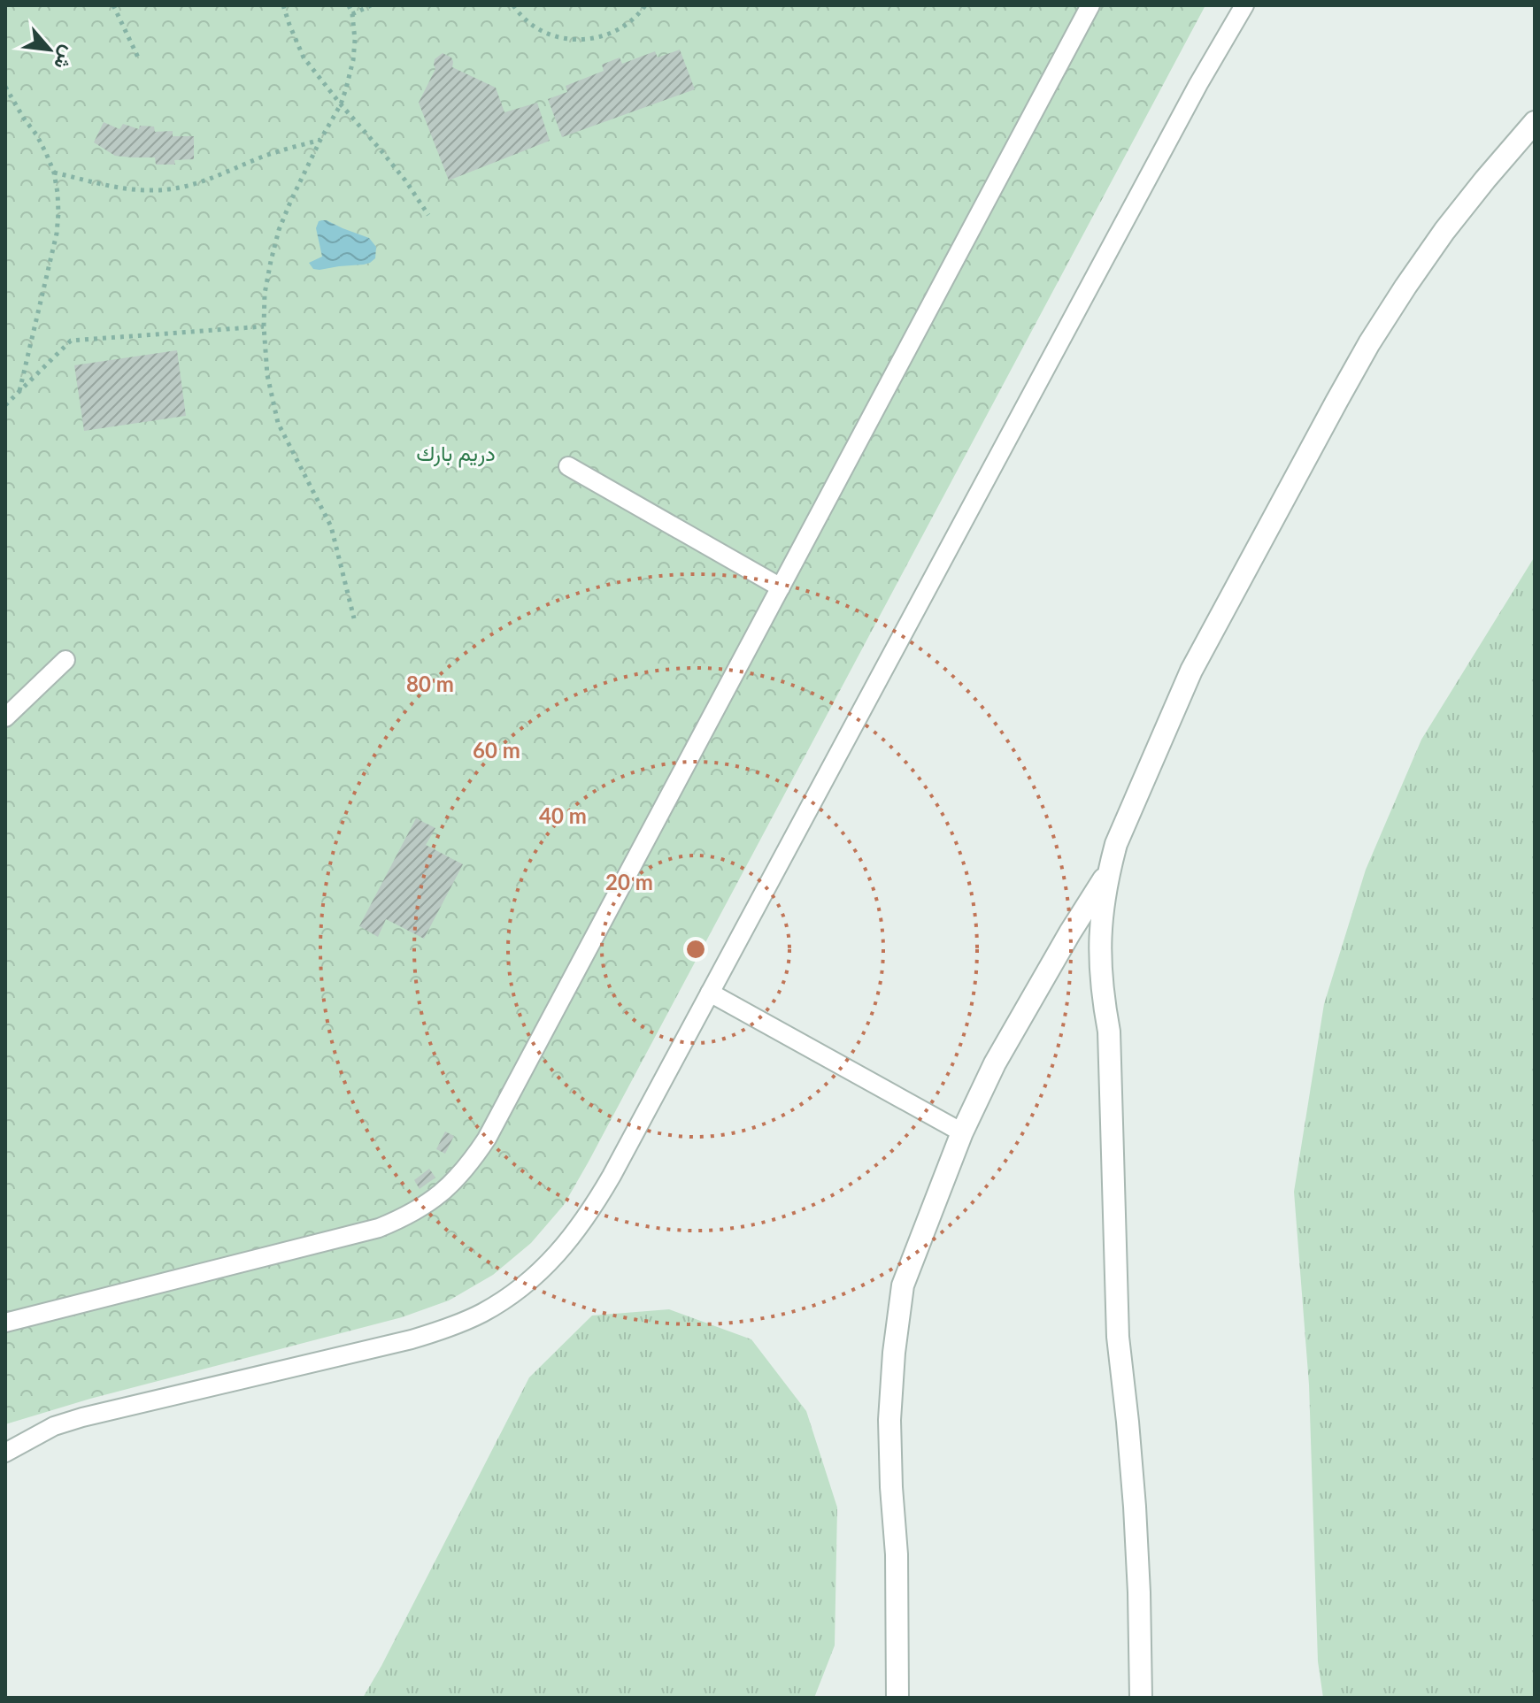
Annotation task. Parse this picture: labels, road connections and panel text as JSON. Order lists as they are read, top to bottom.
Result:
{
  "parks": ["دريم بارك"],
  "north": "bottom right",
  "rings": [
    "80 m",
    "60 m",
    "40 m",
    "20 m"
  ]
}
